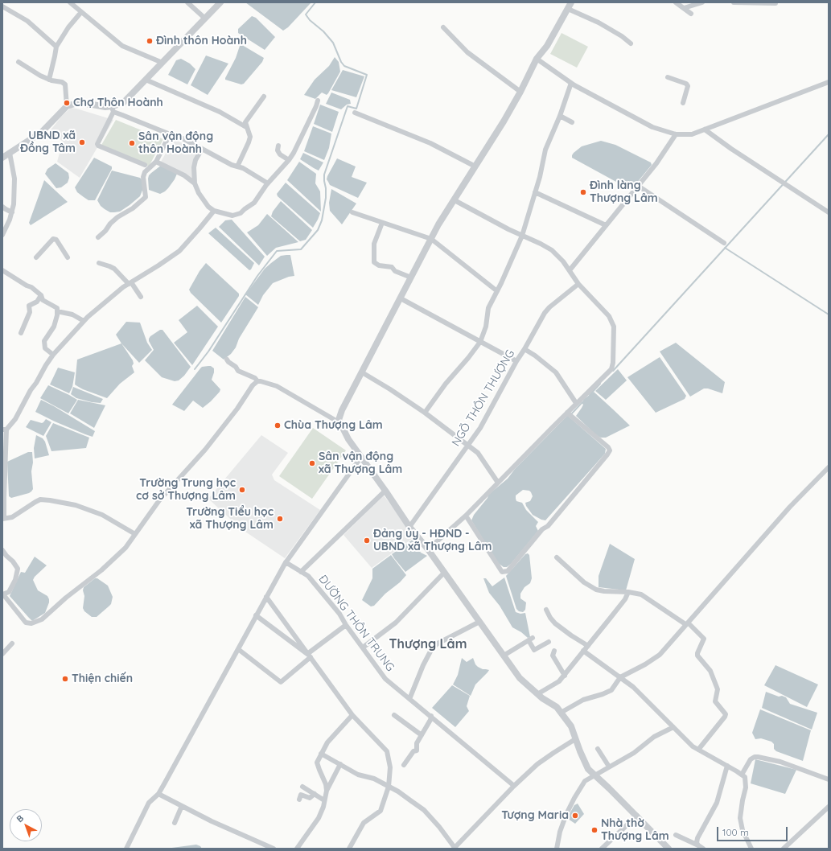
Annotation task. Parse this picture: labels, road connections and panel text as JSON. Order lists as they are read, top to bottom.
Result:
{
  "streets": {
    "street": ["NGÕ THÔN THƯỢNG", "ĐƯỜNG THÔN TRUNG"]
  },
  "districts": ["Thượng Lâm"],
  "places": [
    "Đình thôn Hoành",
    "Chợ Thôn Hoành",
    "UBND xã Đồng Tâm",
    "Sân vận động thôn Hoành",
    "Đình làng Thượng Lâm",
    "Chùa Thượng Lâm",
    "Sân vận động xã Thượng Lâm",
    "Trường Trung học cơ sở Thượng Lâm",
    "Trường Tiểu học xã Thượng Lâm",
    "Đảng ủy - HĐND - UBND xã Thượng Lâm",
    "Thiện chiến",
    "Tượng Maria",
    "Nhà thờ Thượng Lâm"
  ],
  "scale_bar": "100 m",
  "north": "top left"
}
